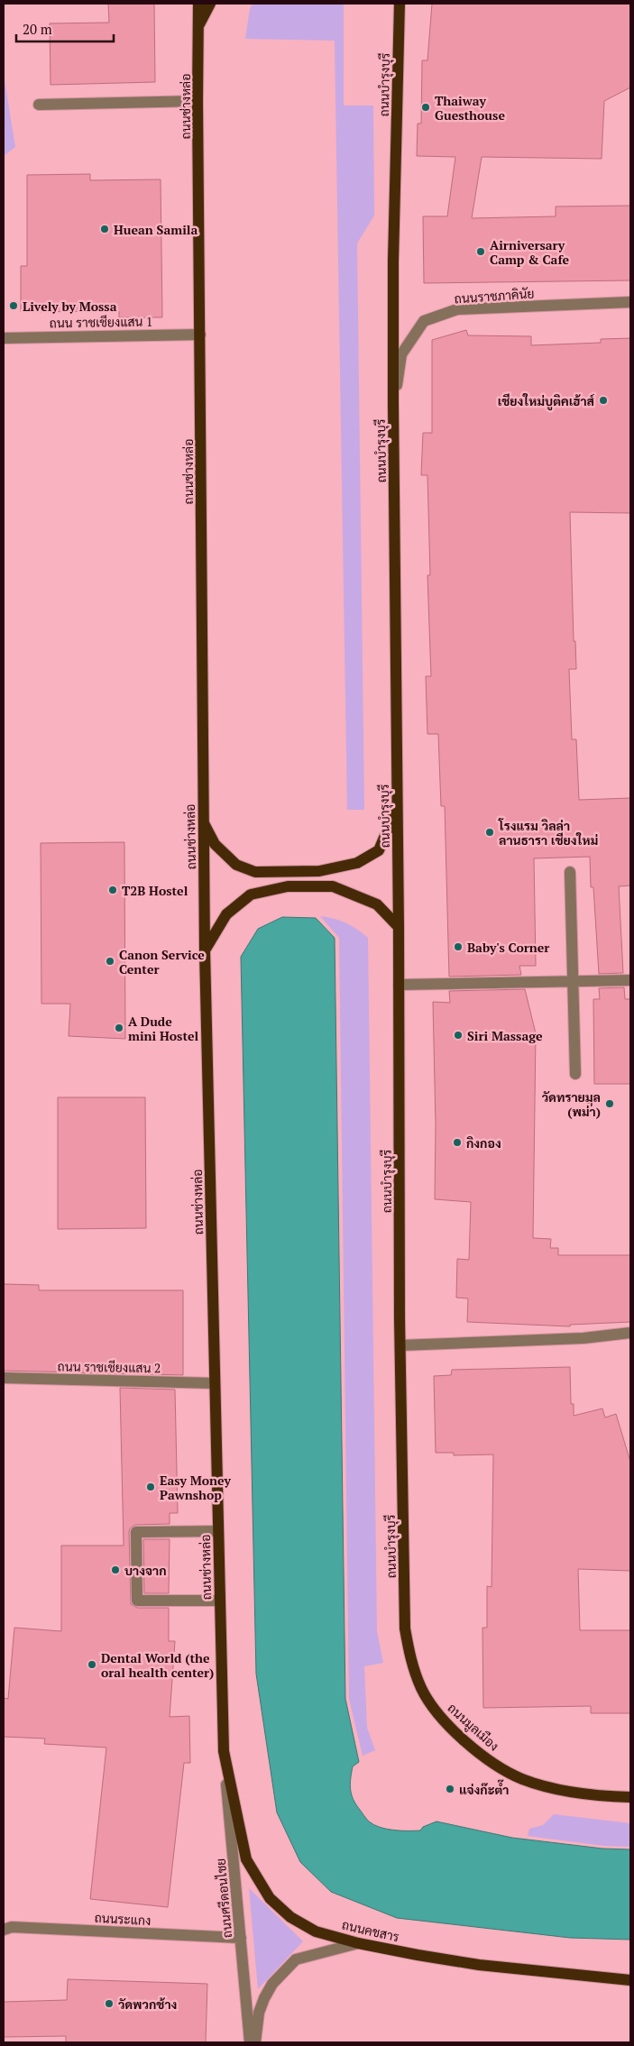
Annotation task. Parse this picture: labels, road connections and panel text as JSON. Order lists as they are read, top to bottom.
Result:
{
  "streets": {
    "main road": [
      "ถนนบำรุงบุรี",
      "ถนนช่างหล่อ",
      "ถนนมูลเมือง",
      "ถนนคชสาร"
    ],
    "street": [
      "ถนนราชภาคินัย",
      "ถนน ราชเชียงแสน 1",
      "ถนน ราชเชียงแสน 2",
      "ถนนศรีดอนไชย",
      "ถนนระแกง"
    ]
  },
  "crossings": [
    ["ถนนบำรุงบุรี", "ถนนราชภาคินัย"],
    ["ถนนบำรุงบุรี", "ถนนมูลเมือง"],
    ["ถนนช่างหล่อ", "ถนน ราชเชียงแสน 1"],
    ["ถนนช่างหล่อ", "ถนน ราชเชียงแสน 2"],
    ["ถนนช่างหล่อ", "ถนนศรีดอนไชย"],
    ["ถนนช่างหล่อ", "ถนนคชสาร"],
    ["ถนนศรีดอนไชย", "ถนนระแกง"],
    ["ถนนศรีดอนไชย", "ถนนคชสาร"]
  ],
  "places": [
    "Thaiway Guesthouse",
    "Huean Samila",
    "Airniversary Camp & Cafe",
    "Lively by Mossa",
    "เชียงใหม่บูติคเฮ้าส์",
    "โรงแรม วิลล่า ลานธารา เชียงใหม่",
    "T2B Hostel",
    "Baby's Corner",
    "Canon Service Center",
    "A Dude mini Hostel",
    "Siri Massage",
    "วัดทรายมูล (พม่า)",
    "กิงกอง",
    "Easy Money Pawnshop",
    "บางจาก",
    "Dental World (the oral health center)",
    "แจ่งก๊ะต๊ำ",
    "วัดพวกช้าง"
  ],
  "scale_bar": "20 m"
}
